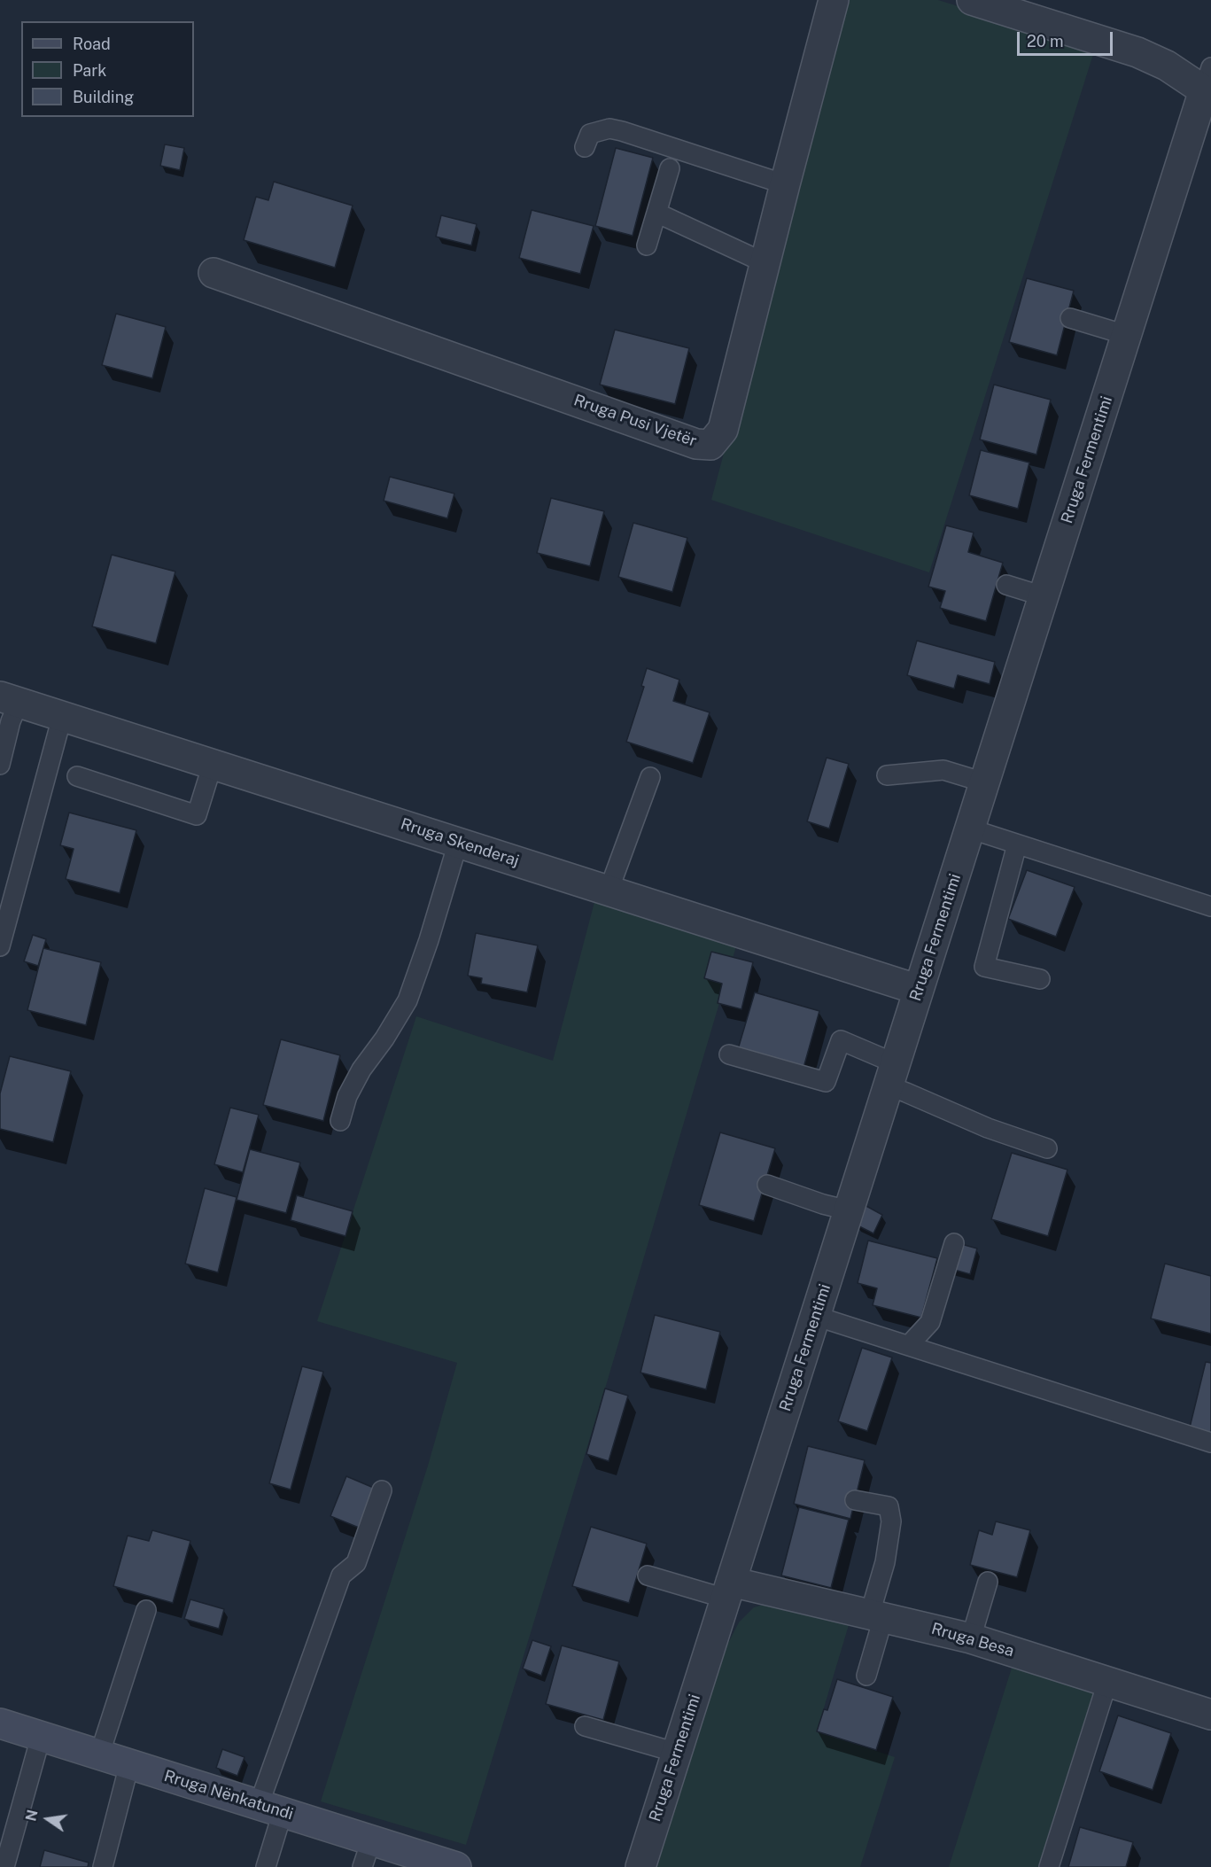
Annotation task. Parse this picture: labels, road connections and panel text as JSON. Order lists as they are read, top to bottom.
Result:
{
  "streets": {
    "street": [
      "Rruga Pusi Vjetër",
      "Rruga Fermentimi",
      "Rruga Skenderaj",
      "Rruga Besa",
      "Rruga Nënkatundi"
    ]
  },
  "crossings": [
    ["Rruga Fermentimi", "Rruga Skenderaj"],
    ["Rruga Fermentimi", "Rruga Besa"]
  ],
  "legend": ["Road", "Park", "Building"],
  "scale_bar": "20 m",
  "north": "left"
}
